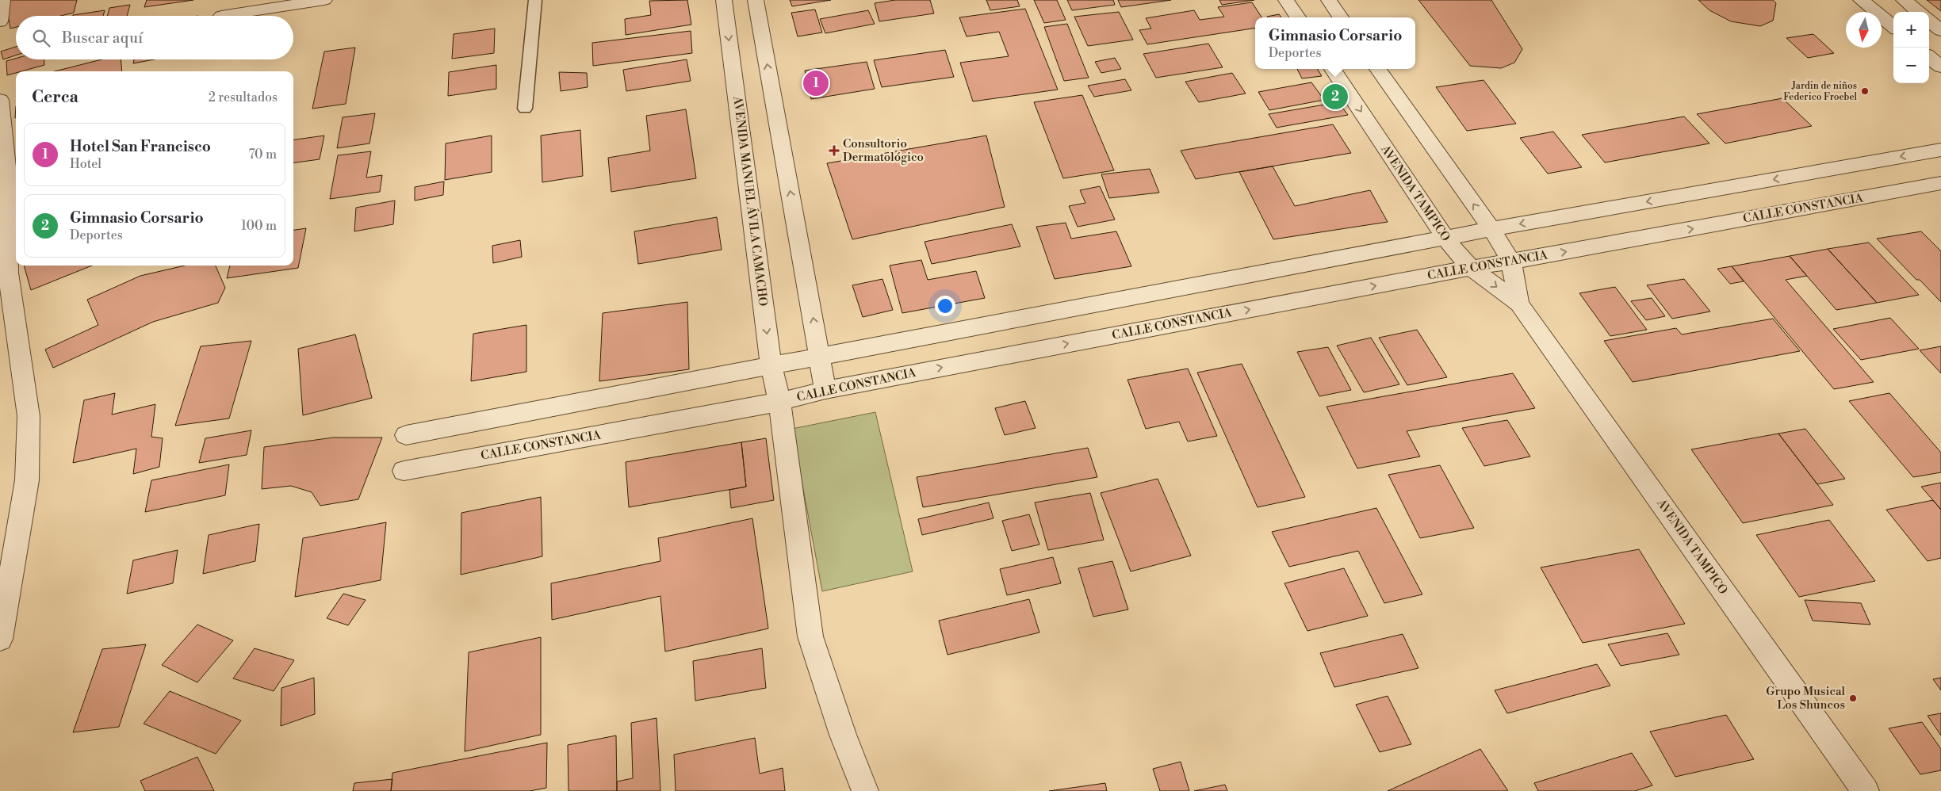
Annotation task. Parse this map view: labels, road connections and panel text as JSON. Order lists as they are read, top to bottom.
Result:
{
  "streets": {
    "street": ["AVENIDA TAMPICO", "AVENIDA MANUEL ÁVILA CAMACHO", "CALLE CONSTANCIA"]
  },
  "crossings": [
    ["AVENIDA TAMPICO", "CALLE CONSTANCIA"],
    ["AVENIDA MANUEL ÁVILA CAMACHO", "CALLE CONSTANCIA"]
  ],
  "places": {
    "other": ["Jardin de niños Federico Froebel", "Grupo Musical Los Shuncos"],
    "health": ["Consultorio Dermatológico"]
  },
  "north": "bottom",
  "page": {
    "map_buttons": ["+", "−"],
    "search": "Buscar aquí",
    "popup": ["Gimnasio Corsario", "Deportes"],
    "pins": ["1", "2"],
    "heading": ["Cerca", "2 resultados"],
    "list": [
      {
        "mark": "1",
        "name": "Hotel San Francisco",
        "note": "Hotel",
        "value": "70 m"
      },
      {
        "mark": "2",
        "name": "Gimnasio Corsario",
        "note": "Deportes",
        "value": "100 m"
      }
    ]
  }
}
